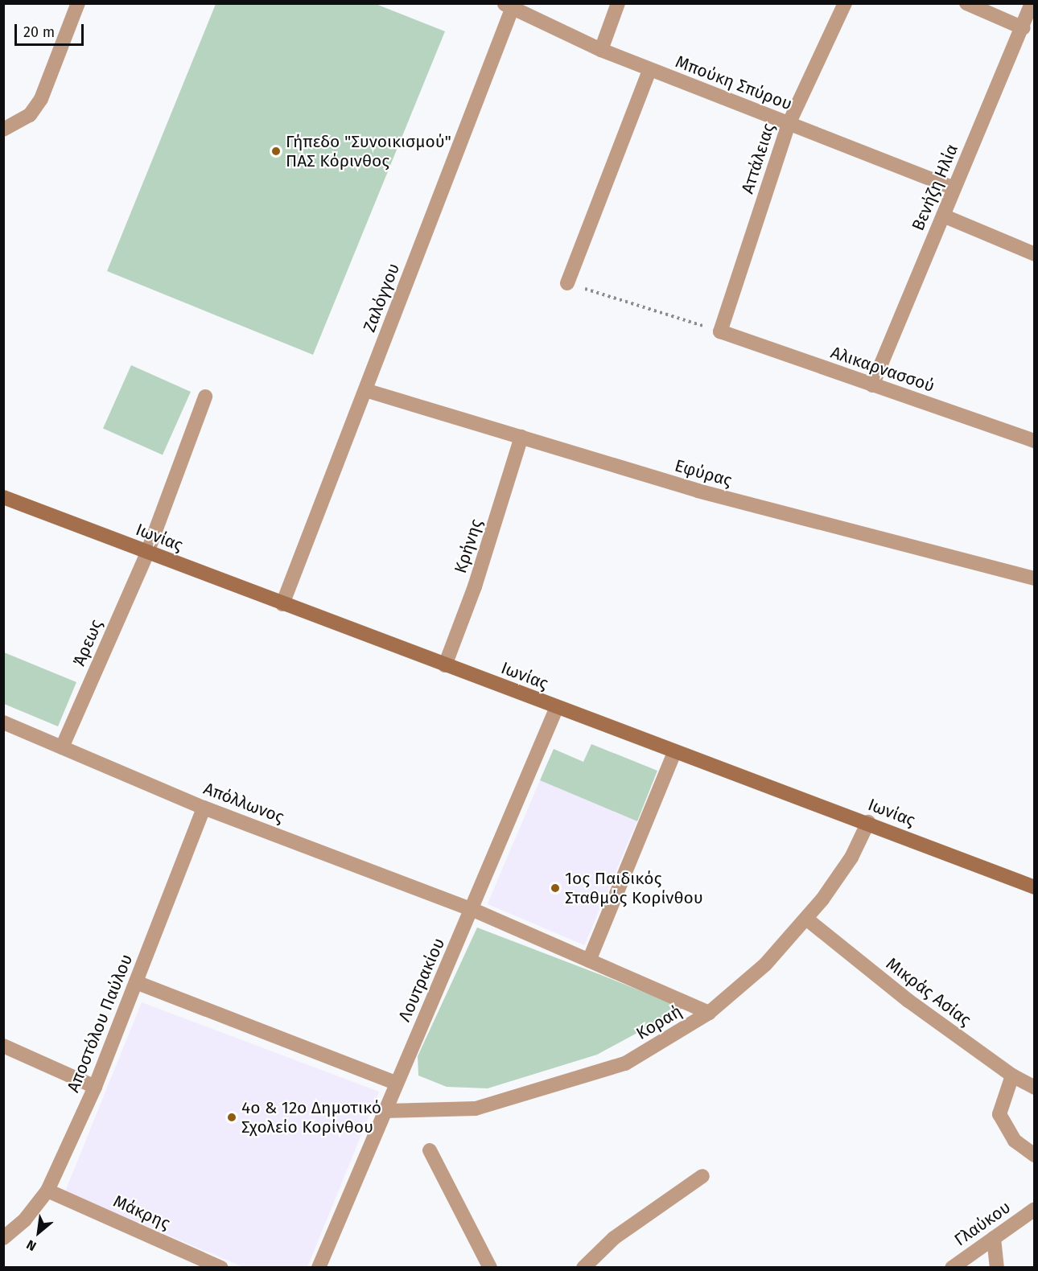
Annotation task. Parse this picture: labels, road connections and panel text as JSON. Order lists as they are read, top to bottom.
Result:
{
  "streets": {
    "street": [
      "Μπούκη Σπύρου",
      "Αττάλειας",
      "Βενήζη Ηλία",
      "Ζαλόγγου",
      "Αλικαρνασσού",
      "Εφύρας",
      "Ιωνίας",
      "Κρήνης",
      "Άρεως",
      "Απόλλωνος",
      "Λουτρακίου",
      "Μικράς Ασίας",
      "Κοραή",
      "Αποστόλου Παύλου",
      "Μάκρης",
      "Γλαύκου"
    ]
  },
  "crossings": [
    ["Μπούκη Σπύρου", "Αττάλειας"],
    ["Μπούκη Σπύρου", "Βενήζη Ηλία"],
    ["Μπούκη Σπύρου", "Ζαλόγγου"],
    ["Αττάλειας", "Αλικαρνασσού"],
    ["Βενήζη Ηλία", "Αλικαρνασσού"],
    ["Ζαλόγγου", "Εφύρας"],
    ["Ζαλόγγου", "Ιωνίας"],
    ["Εφύρας", "Κρήνης"],
    ["Ιωνίας", "Κρήνης"],
    ["Ιωνίας", "Άρεως"],
    ["Ιωνίας", "Λουτρακίου"],
    ["Ιωνίας", "Κοραή"],
    ["Άρεως", "Απόλλωνος"],
    ["Απόλλωνος", "Λουτρακίου"],
    ["Απόλλωνος", "Κοραή"],
    ["Απόλλωνος", "Αποστόλου Παύλου"],
    ["Λουτρακίου", "Κοραή"],
    ["Μικράς Ασίας", "Κοραή"],
    ["Αποστόλου Παύλου", "Μάκρης"]
  ],
  "places": ["Γήπεδο \"Συνοικισμού\" ΠΑΣ Κόρινθος", "1ος Παιδικός Σταθμός Κορίνθου", "4ο & 12ο Δημοτικό Σχολείο Κορίνθου"],
  "scale_bar": "20 m",
  "north": "bottom left"
}
